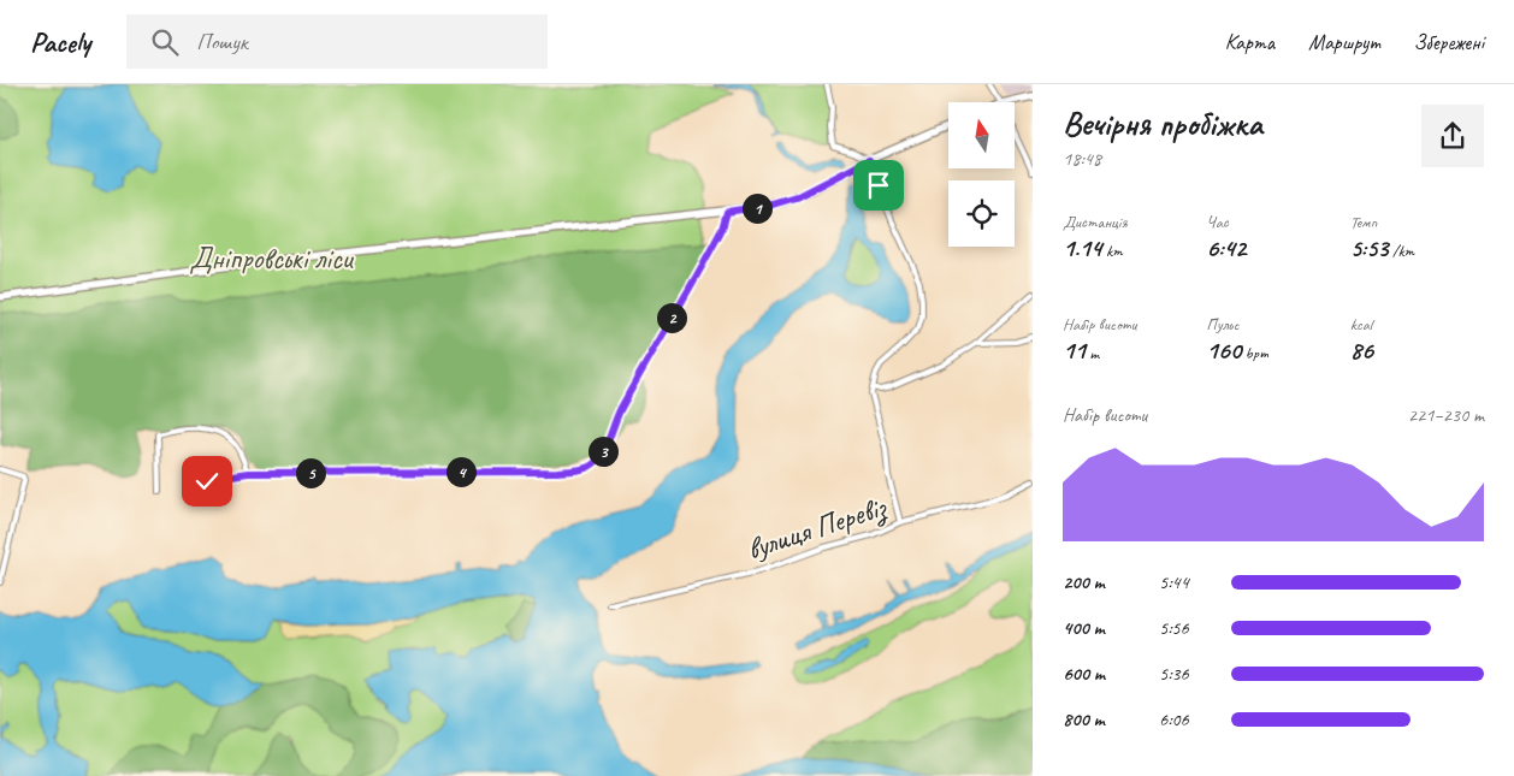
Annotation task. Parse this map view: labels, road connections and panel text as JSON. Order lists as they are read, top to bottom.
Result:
{
  "streets": {
    "street": ["вулиця Перевіз"]
  },
  "parks": ["Дніпровські ліси"],
  "north": "top",
  "page": {
    "header": "Pacely",
    "search": "Пошук",
    "nav": ["Карта", "Маршрут", "Збережені"],
    "heading": ["Вечірня пробіжка", "18:48"],
    "stats": [
      ["Дистанція", "1.14 km"],
      ["Час", "6:42"],
      ["Темп", "5:53 /km"],
      ["Набір висоти", "11 m"],
      ["Пульс", "160 bpm"],
      ["kcal", "86"]
    ],
    "pins": [
      "1",
      "2",
      "3",
      "4",
      "5"
    ],
    "chart": ["Набір висоти", "221–230 m"],
    "list": [
      {
        "name": "200 m",
        "note": "5:44"
      },
      {
        "name": "400 m",
        "note": "5:56"
      },
      {
        "name": "600 m",
        "note": "5:36"
      },
      {
        "name": "800 m",
        "note": "6:06"
      }
    ]
  }
}
